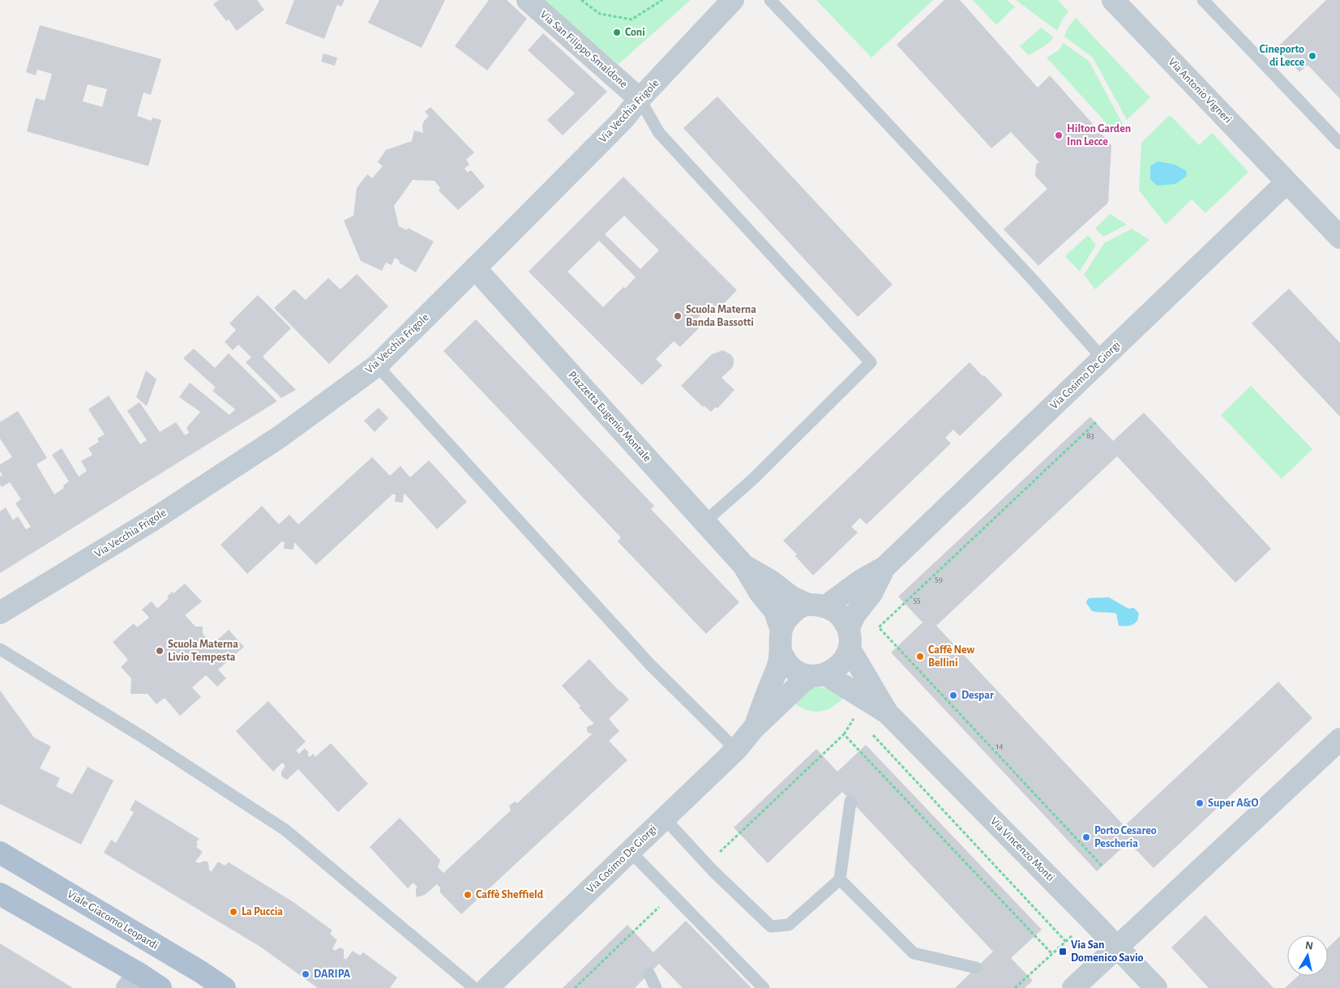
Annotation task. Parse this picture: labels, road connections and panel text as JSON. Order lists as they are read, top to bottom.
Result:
{
  "streets": {
    "main road": ["Viale Giacomo Leopardi"],
    "street": [
      "Via San Filippo Smaldone",
      "Via Antonio Vigneri",
      "Via Vecchia Frigole",
      "Via Cosimo De Giorgi",
      "Piazzetta Eugenio Montale",
      "Via Vincenzo Monti"
    ]
  },
  "crossings": [
    ["Via San Filippo Smaldone", "Via Vecchia Frigole"],
    ["Via Antonio Vigneri", "Via Cosimo De Giorgi"],
    ["Via Vecchia Frigole", "Piazzetta Eugenio Montale"],
    ["Via Cosimo De Giorgi", "Piazzetta Eugenio Montale"],
    ["Via Cosimo De Giorgi", "Via Vincenzo Monti"],
    ["Piazzetta Eugenio Montale", "Via Vincenzo Monti"]
  ],
  "places": {
    "other": [
      "Coni",
      "Cineporto di Lecce",
      "Hilton Garden Inn Lecce",
      "Scuola Materna Banda Bassotti",
      "Scuola Materna Livio Tempesta",
      "Caffè New Bellini",
      "Despar",
      "Super A&O",
      "Porto Cesareo Pescheria",
      "Caffè Sheffield",
      "La Puccia",
      "DARIPA"
    ],
    "transit": ["Via San Domenico Savio"]
  },
  "house_numbers": [
    "83",
    "59",
    "55",
    "14"
  ],
  "north": "top"
}
